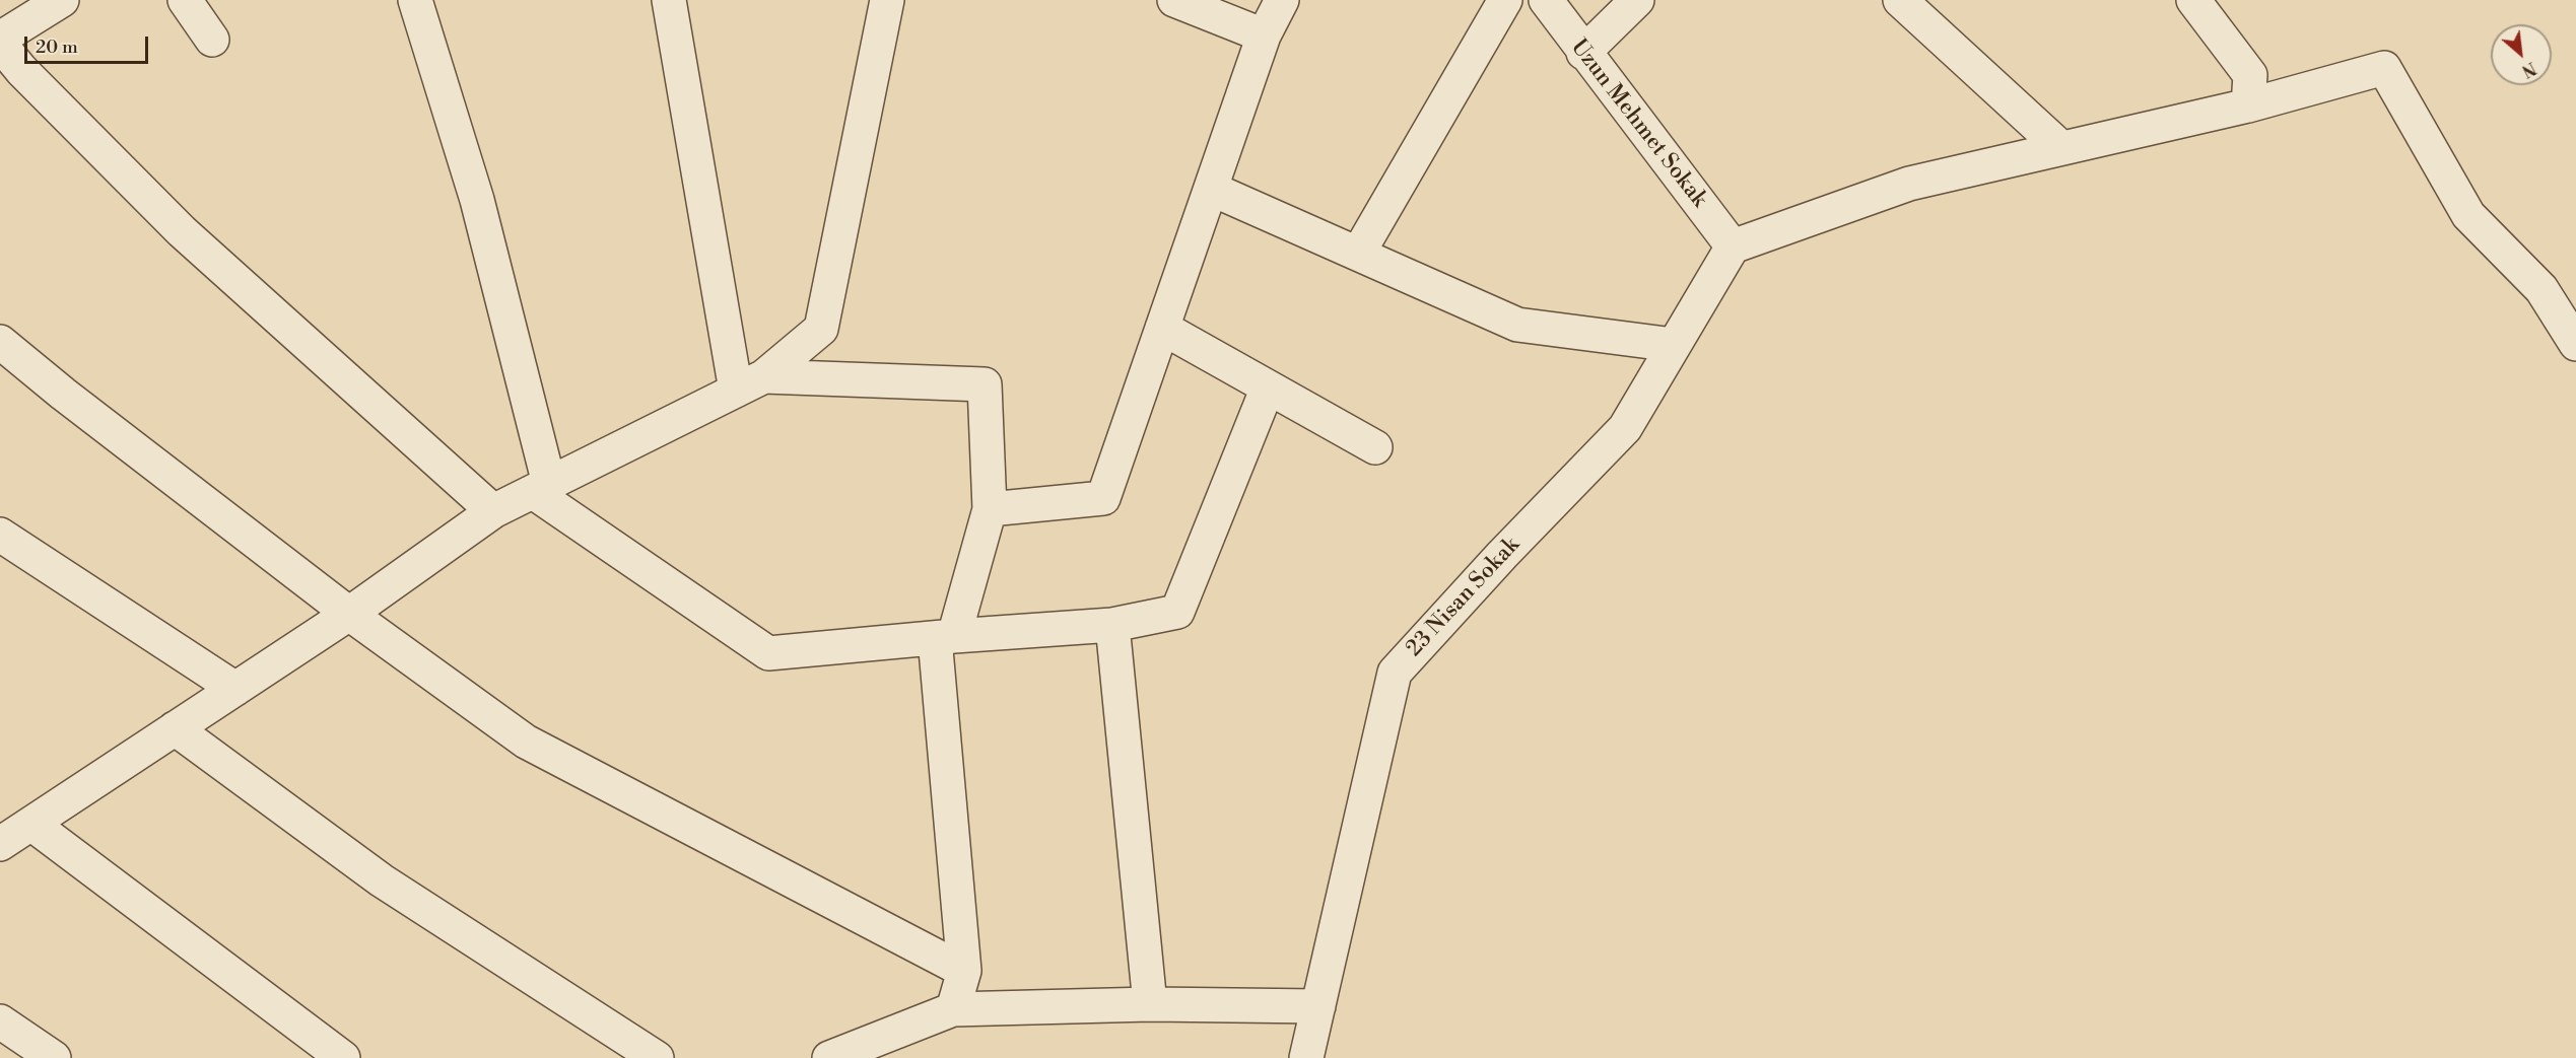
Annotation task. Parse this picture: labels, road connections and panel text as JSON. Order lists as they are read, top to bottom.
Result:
{
  "streets": {
    "street": ["Uzun Mehmet Sokak", "23 Nisan Sokak"]
  },
  "crossings": [
    ["Uzun Mehmet Sokak", "23 Nisan Sokak"]
  ],
  "scale_bar": "20 m",
  "north": "bottom right"
}
